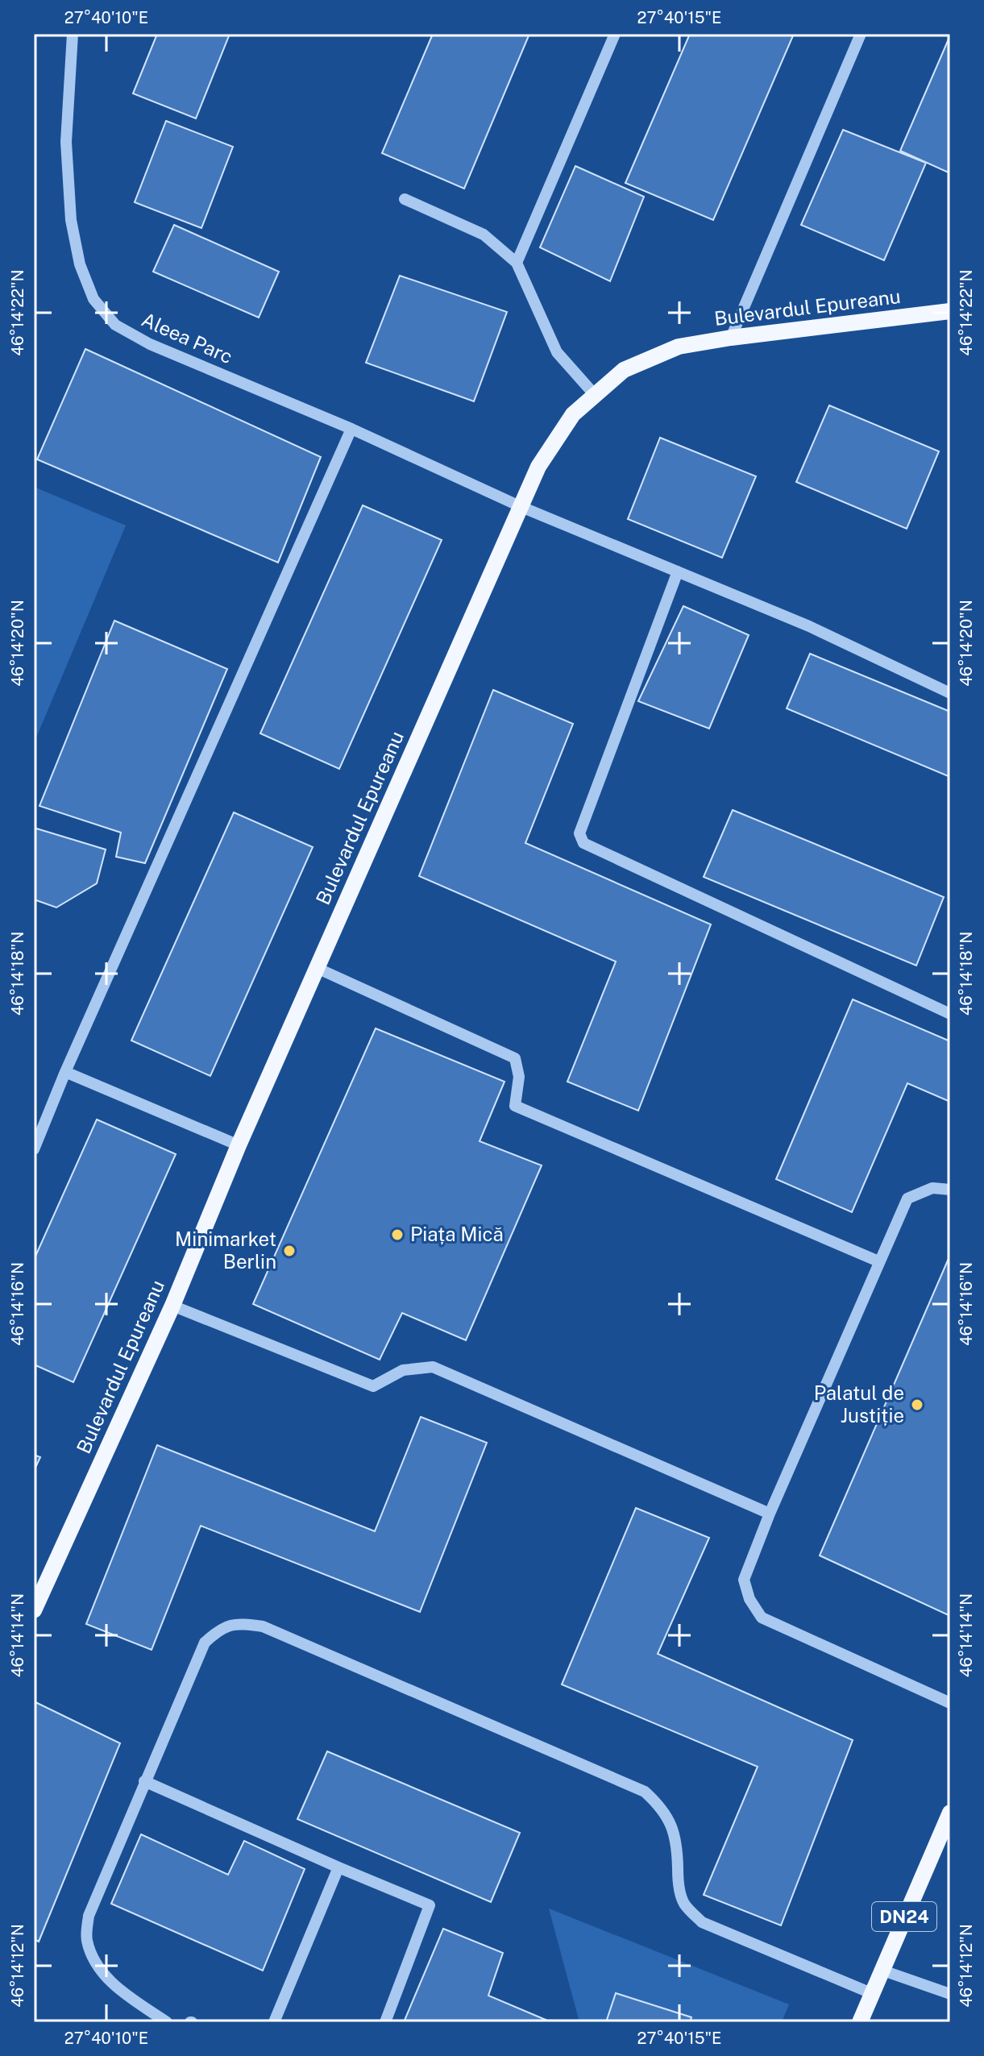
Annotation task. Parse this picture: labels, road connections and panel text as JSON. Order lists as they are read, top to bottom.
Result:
{
  "streets": {
    "main road": ["Bulevardul Epureanu", "DN24"],
    "street": ["Aleea Parc"]
  },
  "crossings": [
    ["Bulevardul Epureanu", "Aleea Parc"]
  ],
  "places": ["Piața Mică", "Minimarket Berlin", "Palatul de Justiție"],
  "coordinates": [
    "27°40'10\"E",
    "27°40'15\"E",
    "46°14'22\"N",
    "46°14'20\"N",
    "46°14'18\"N",
    "46°14'16\"N",
    "46°14'14\"N",
    "46°14'12\"N"
  ]
}
